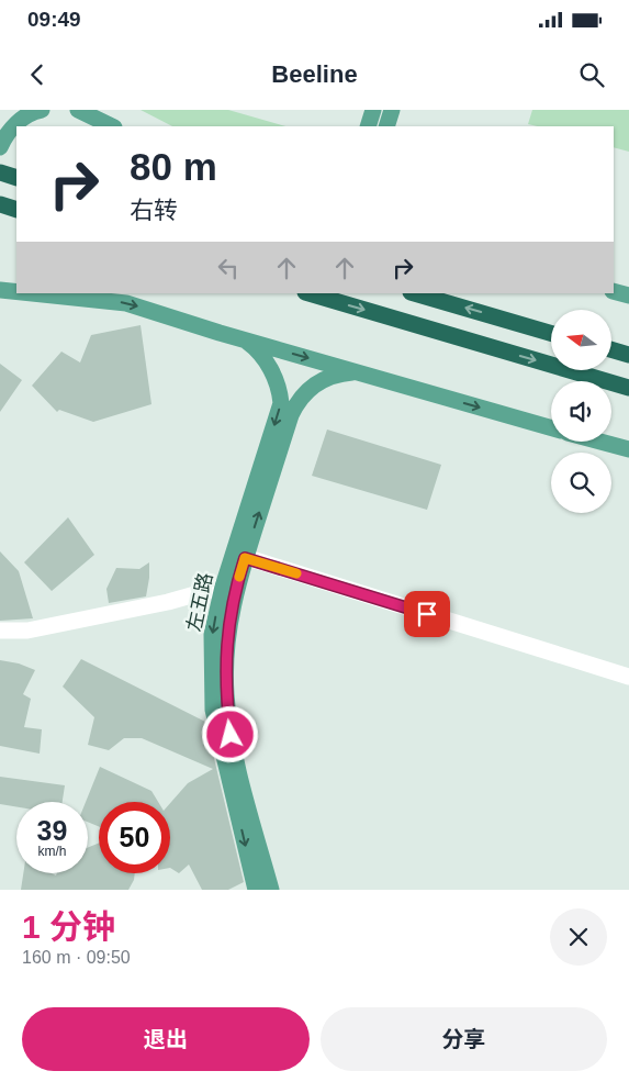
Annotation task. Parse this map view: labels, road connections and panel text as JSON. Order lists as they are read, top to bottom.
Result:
{
  "streets": {
    "main road": ["左五路"]
  },
  "north": "left",
  "page": {
    "status": "09:49",
    "header": "Beeline",
    "turn": ["80 m", "右转"],
    "speed": "39 km/h",
    "limit": "50",
    "heading": ["1 分钟", "160 m · 09:50"],
    "buttons": ["退出", "分享"]
  }
}
